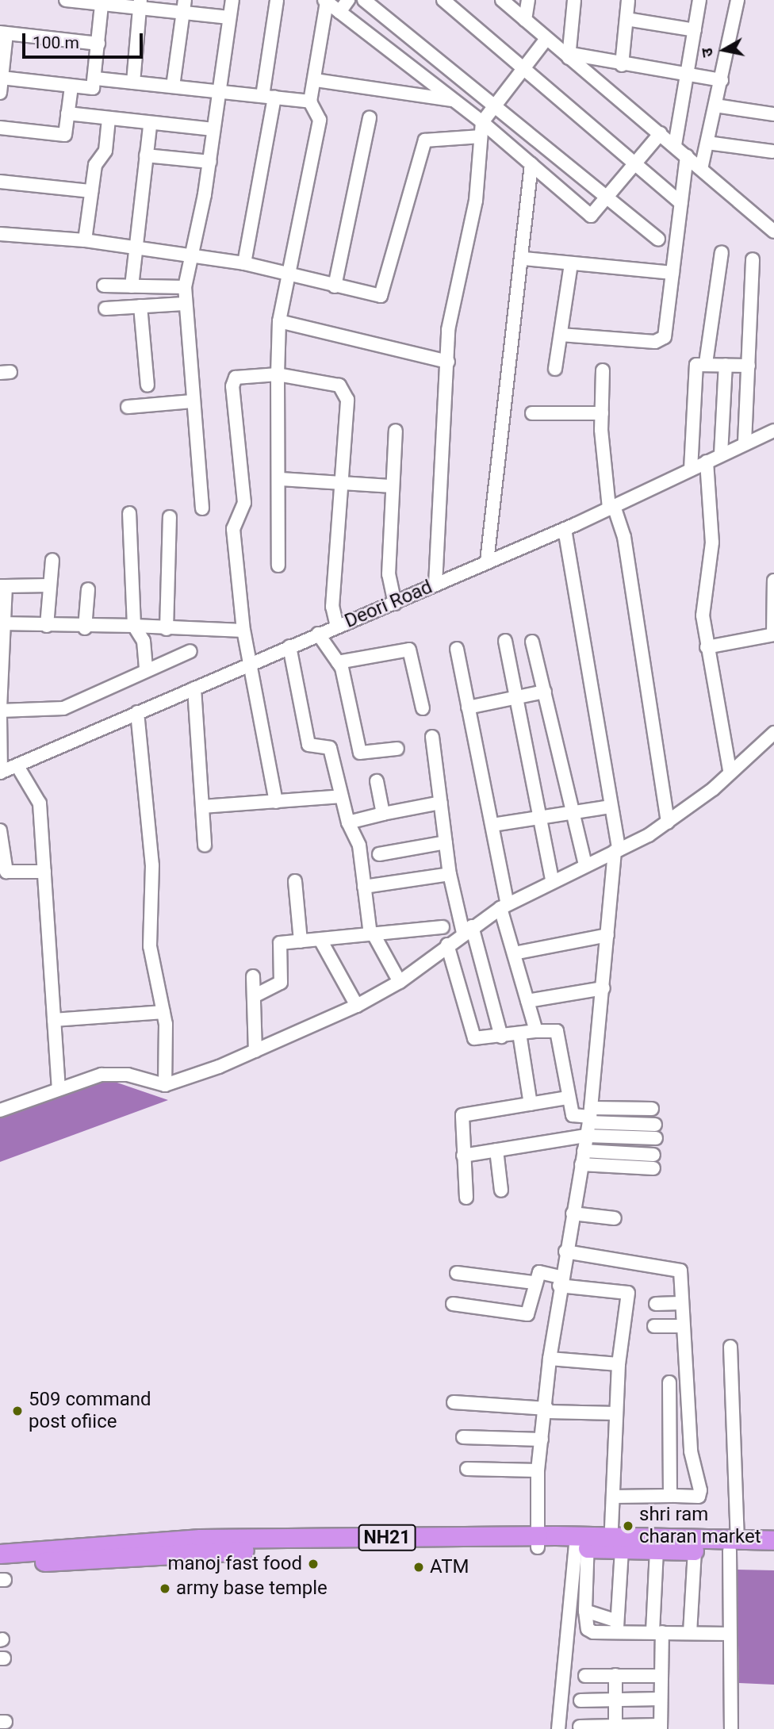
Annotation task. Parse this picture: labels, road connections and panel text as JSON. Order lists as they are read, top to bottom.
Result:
{
  "streets": {
    "highway": ["NH21"],
    "street": ["Deori Road"]
  },
  "places": [
    "509 command post ofiice",
    "shri ram charan market",
    "manoj fast food",
    "ATM",
    "army base temple"
  ],
  "scale_bar": "100 m",
  "north": "left"
}
